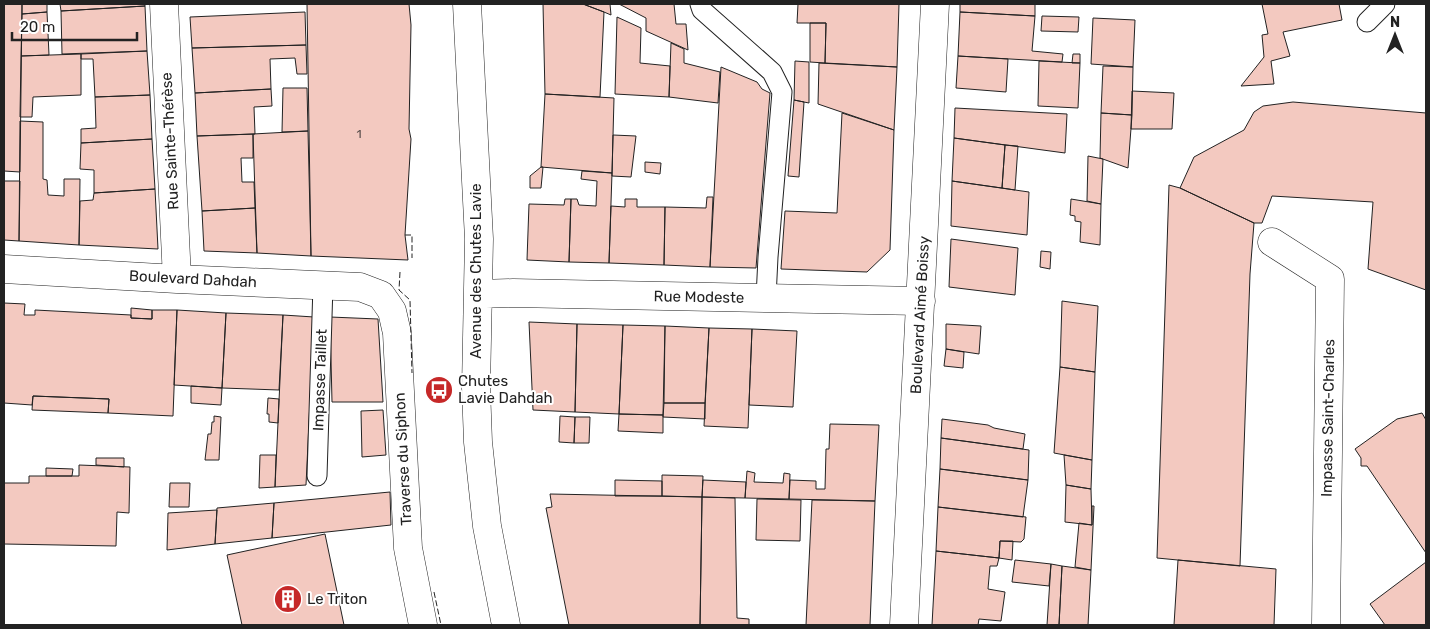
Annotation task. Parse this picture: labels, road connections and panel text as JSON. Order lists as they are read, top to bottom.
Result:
{
  "streets": {
    "street": [
      "Rue Sainte-Thérèse",
      "Avenue des Chutes Lavie",
      "Boulevard Dahdah",
      "Rue Modeste",
      "Boulevard Aimé Boissy",
      "Impasse Saint-Charles",
      "Traverse du Siphon"
    ],
    "lane": ["Impasse Taillet"]
  },
  "crossings": [
    ["Rue Sainte-Thérèse", "Boulevard Dahdah"],
    ["Avenue des Chutes Lavie", "Rue Modeste"],
    ["Boulevard Dahdah", "Impasse Taillet"],
    ["Boulevard Dahdah", "Traverse du Siphon"],
    ["Rue Modeste", "Boulevard Aimé Boissy"]
  ],
  "places": {
    "bus stop": ["Chutes Lavie Dahdah"],
    "building": ["Le Triton"]
  },
  "house_numbers": ["1"],
  "scale_bar": "20 m",
  "north": "top"
}
